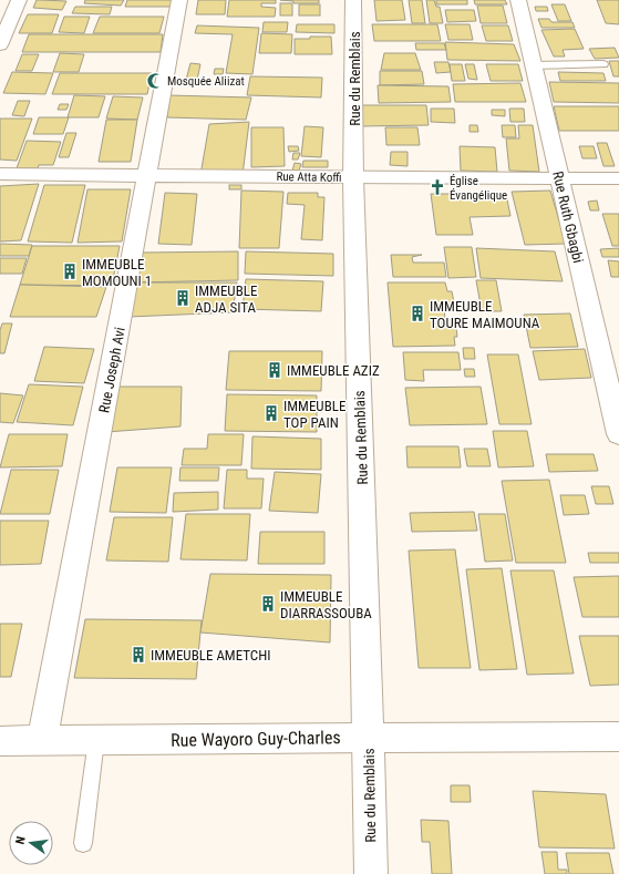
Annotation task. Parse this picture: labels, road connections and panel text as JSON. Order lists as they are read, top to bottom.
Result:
{
  "streets": {
    "street": [
      "Rue du Remblais",
      "Rue Atta Koffi",
      "Rue Ruth Gbagbi",
      "Rue Joseph Avi",
      "Rue Wayoro Guy-Charles"
    ]
  },
  "crossings": [
    ["Rue du Remblais", "Rue Atta Koffi"],
    ["Rue du Remblais", "Rue Wayoro Guy-Charles"],
    ["Rue Atta Koffi", "Rue Ruth Gbagbi"],
    ["Rue Atta Koffi", "Rue Joseph Avi"],
    ["Rue Joseph Avi", "Rue Wayoro Guy-Charles"]
  ],
  "places": {
    "mosque": ["Mosquée Aliizat"],
    "church": ["Église Évangélique"],
    "building": [
      "IMMEUBLE MOMOUNI 1",
      "IMMEUBLE ADJA SITA",
      "IMMEUBLE TOURE MAIMOUNA",
      "IMMEUBLE AZIZ",
      "IMMEUBLE TOP PAIN",
      "IMMEUBLE DIARRASSOUBA",
      "IMMEUBLE AMETCHI"
    ]
  },
  "north": "left"
}
